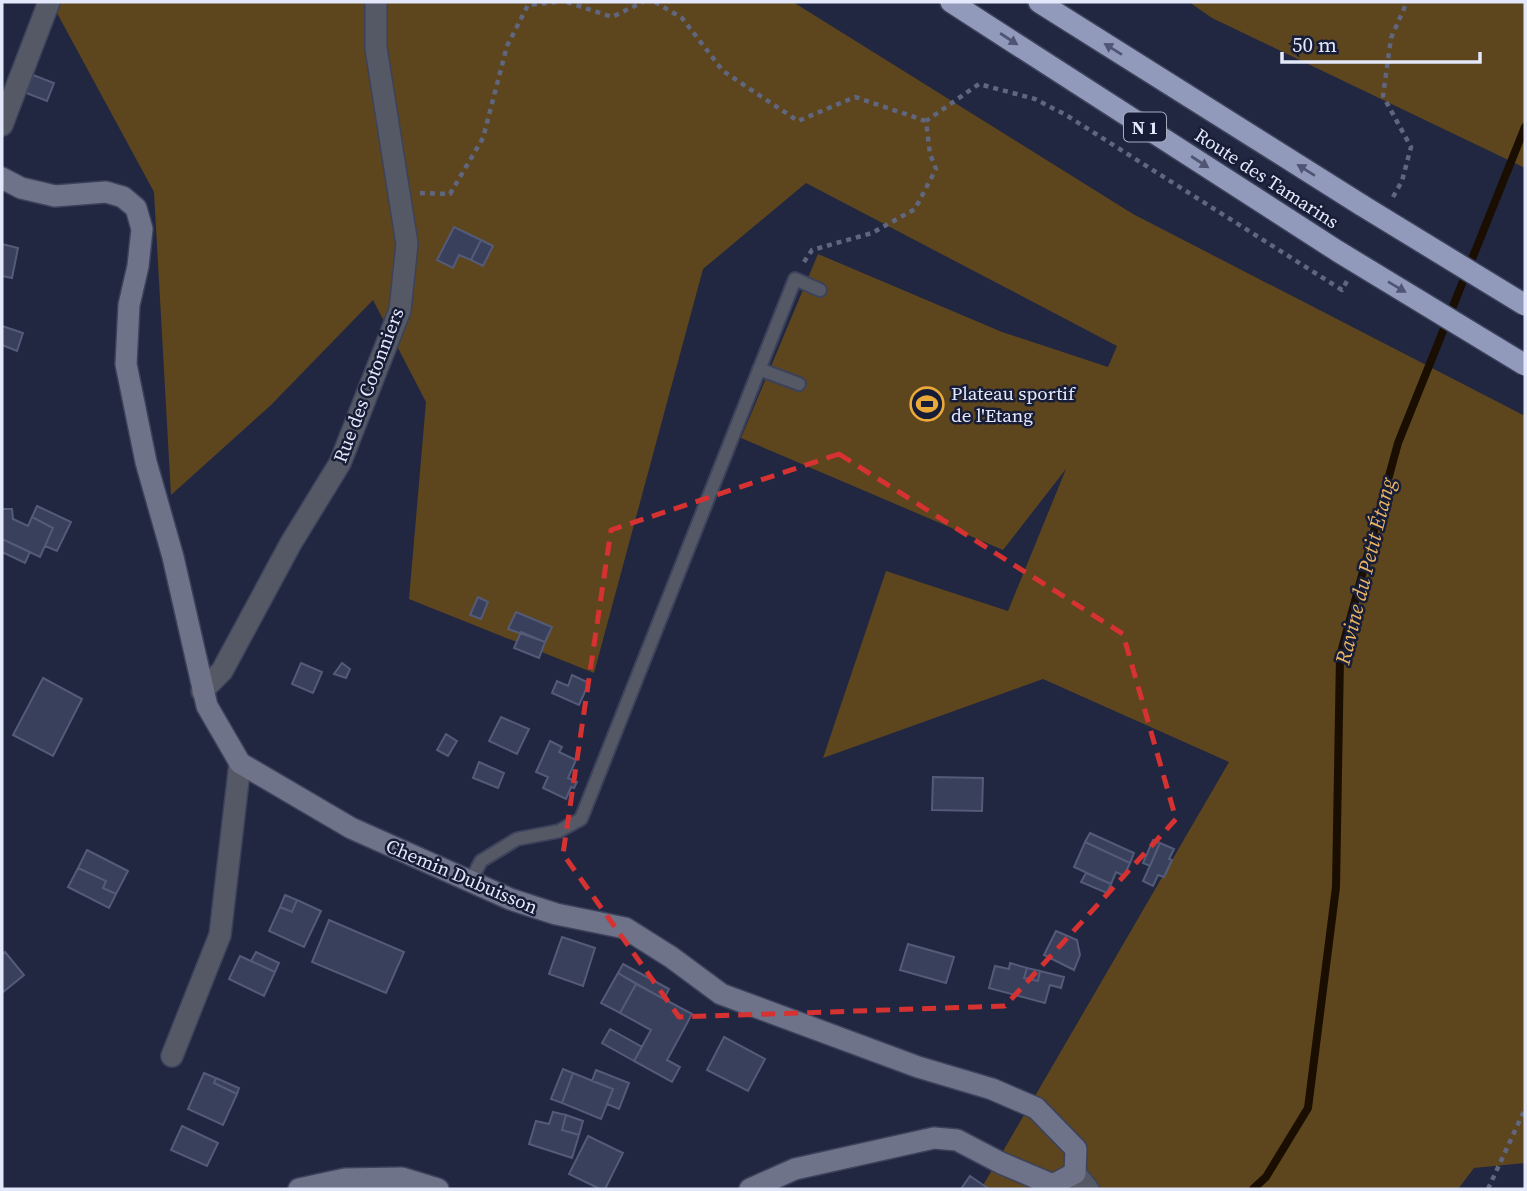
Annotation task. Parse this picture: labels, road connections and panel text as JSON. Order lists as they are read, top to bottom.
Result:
{
  "streets": {
    "highway": ["N 1", "Route des Tamarins"],
    "main road": ["Chemin Dubuisson"],
    "street": ["Rue des Cotonniers"]
  },
  "crossings": [
    ["Rue des Cotonniers", "Chemin Dubuisson"]
  ],
  "water": ["Ravine du Petit Étang"],
  "places": {
    "sports": ["Plateau sportif de l'Etang"]
  },
  "scale_bar": "50 m"
}
